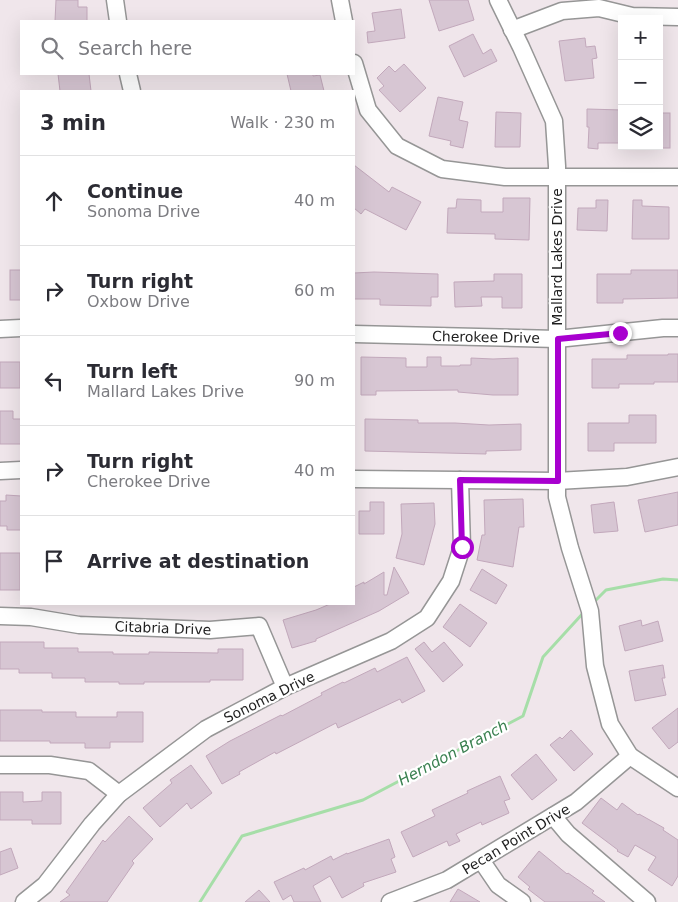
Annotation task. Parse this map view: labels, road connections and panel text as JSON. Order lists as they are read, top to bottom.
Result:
{
  "streets": {
    "street": [
      "Mallard Lakes Drive",
      "Cherokee Drive",
      "Citabria Drive",
      "Sonoma Drive",
      "Pecan Point Drive"
    ]
  },
  "crossings": [
    ["Mallard Lakes Drive", "Cherokee Drive"],
    ["Mallard Lakes Drive", "Pecan Point Drive"],
    ["Citabria Drive", "Sonoma Drive"]
  ],
  "water": ["Herndon Branch"],
  "page": {
    "map_buttons": ["+", "−"],
    "search": "Search here",
    "heading": ["3 min", "Walk · 230 m"],
    "list": [
      ["Continue", "Sonoma Drive", "40 m"],
      ["Turn right", "Oxbow Drive", "60 m"],
      ["Turn left", "Mallard Lakes Drive", "90 m"],
      ["Turn right", "Cherokee Drive", "40 m"],
      "Arrive at destination"
    ]
  }
}
